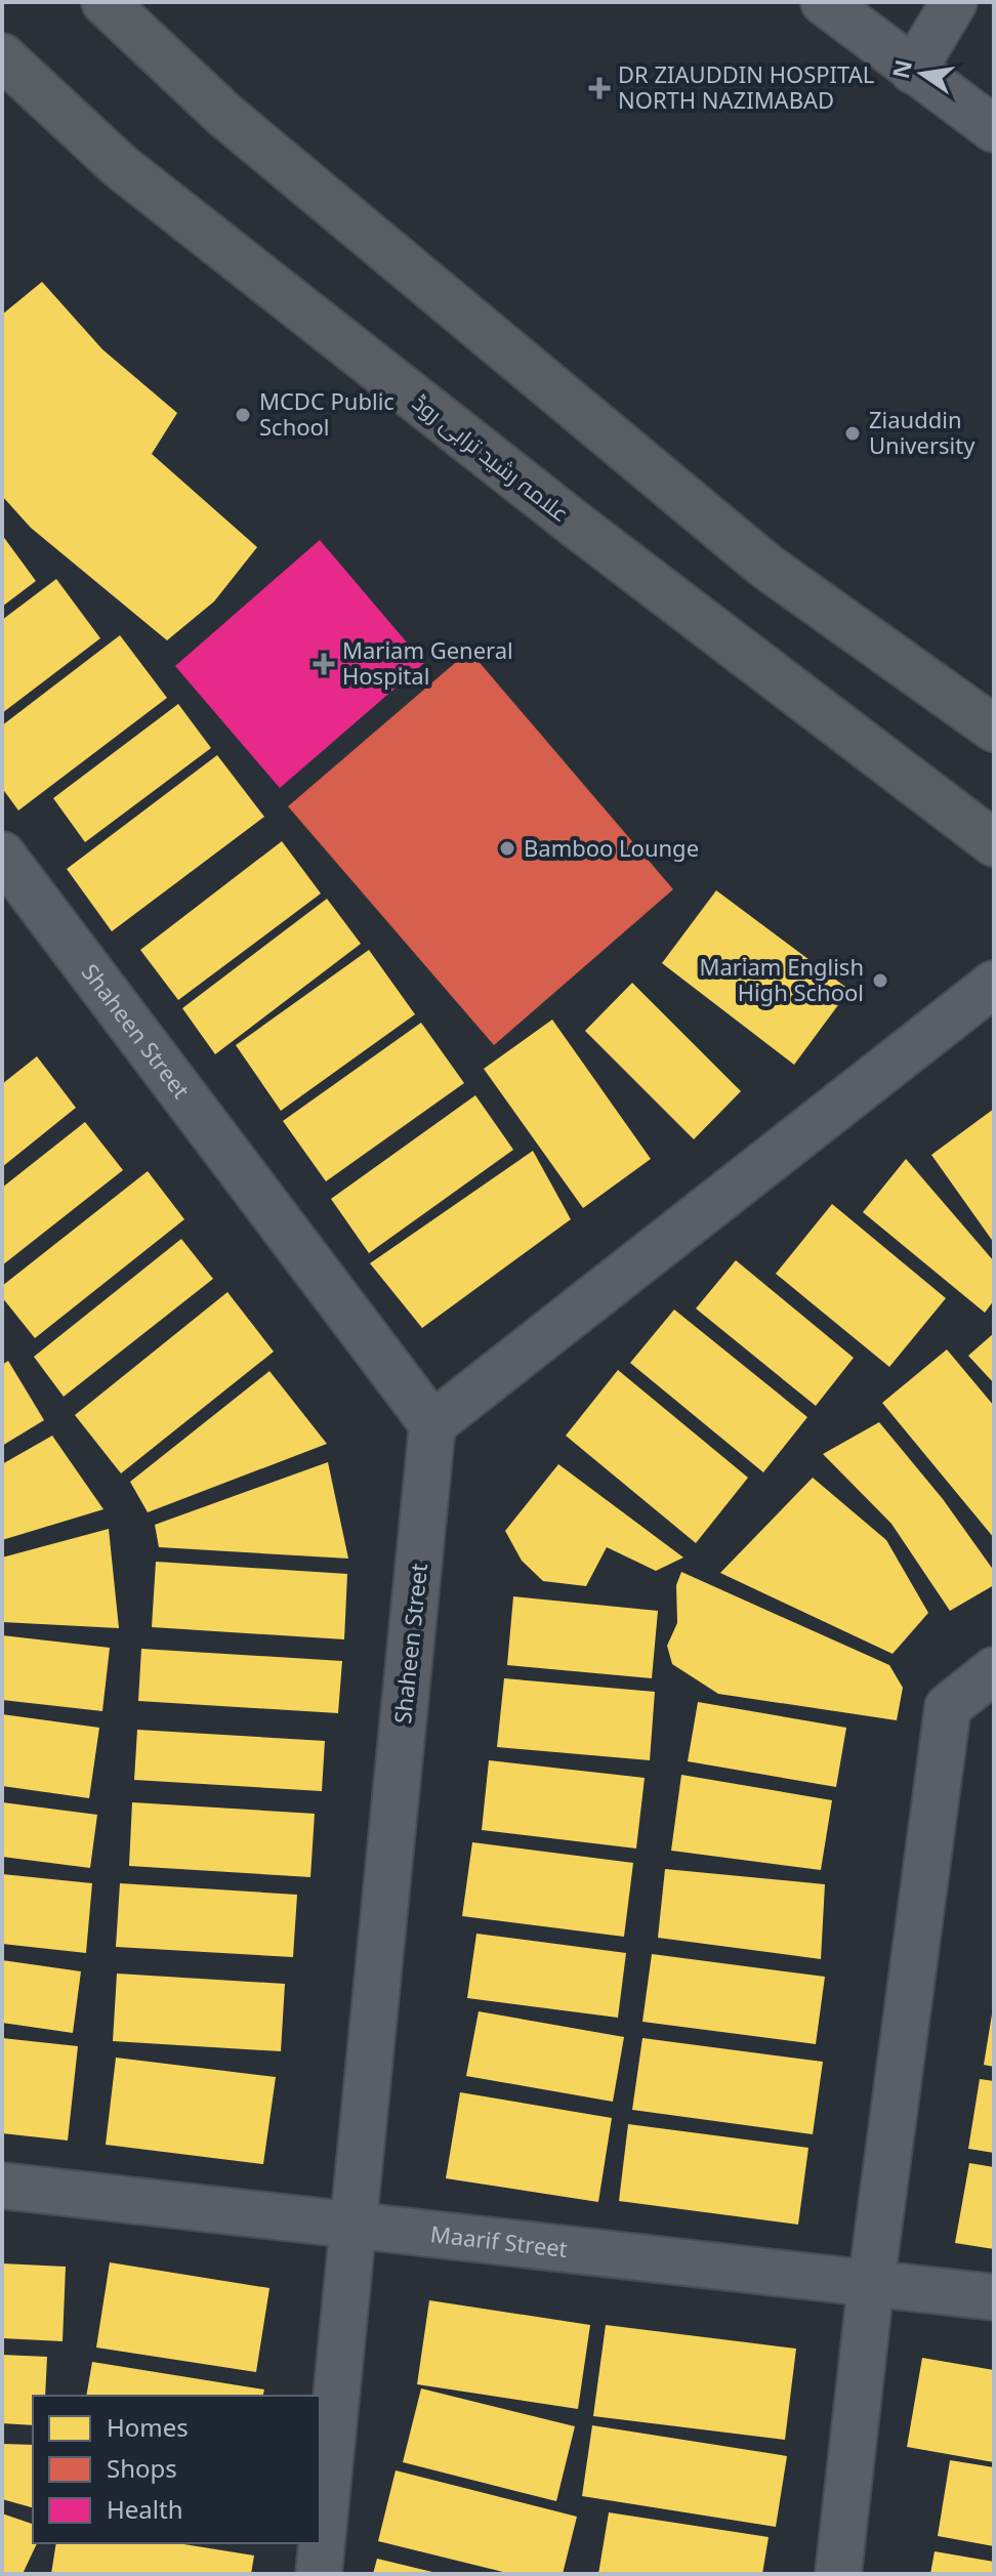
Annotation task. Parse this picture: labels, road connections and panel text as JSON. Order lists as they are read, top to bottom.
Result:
{
  "streets": {
    "main road": ["علامہ رشید ترابی روڈ"],
    "street": ["Shaheen Street", "Maarif Street"]
  },
  "crossings": [
    ["Shaheen Street", "Maarif Street"]
  ],
  "places": {
    "health": ["DR ZIAUDDIN HOSPITAL NORTH NAZIMABAD", "Mariam General Hospital"],
    "other": [
      "MCDC Public School",
      "Ziauddin University",
      "Bamboo Lounge",
      "Mariam English High School"
    ]
  },
  "legend": ["Homes", "Shops", "Health"],
  "north": "left"
}
